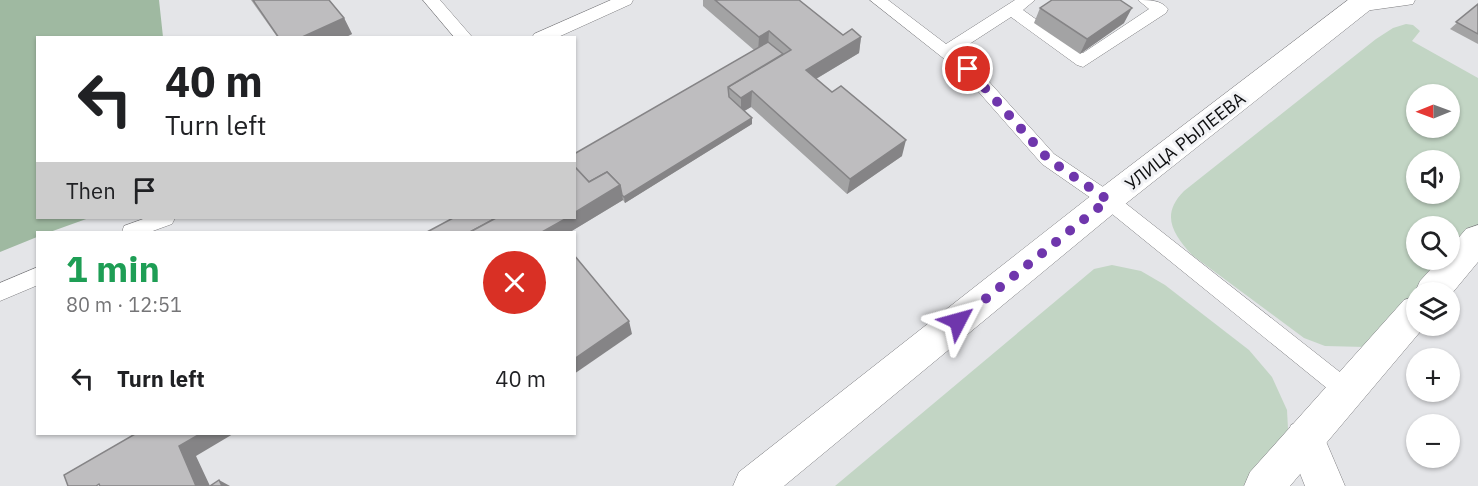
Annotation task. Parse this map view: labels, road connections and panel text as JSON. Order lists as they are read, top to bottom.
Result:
{
  "streets": {
    "main road": ["УЛИЦА РЫЛЕЕВА"]
  },
  "north": "left",
  "page": {
    "turn": ["40 m", "Turn left"],
    "map_buttons": ["+", "−"],
    "then": "Then",
    "heading": ["1 min", "80 m · 12:51"],
    "list": [
      {
        "name": "Turn left",
        "value": "40 m"
      }
    ]
  }
}
